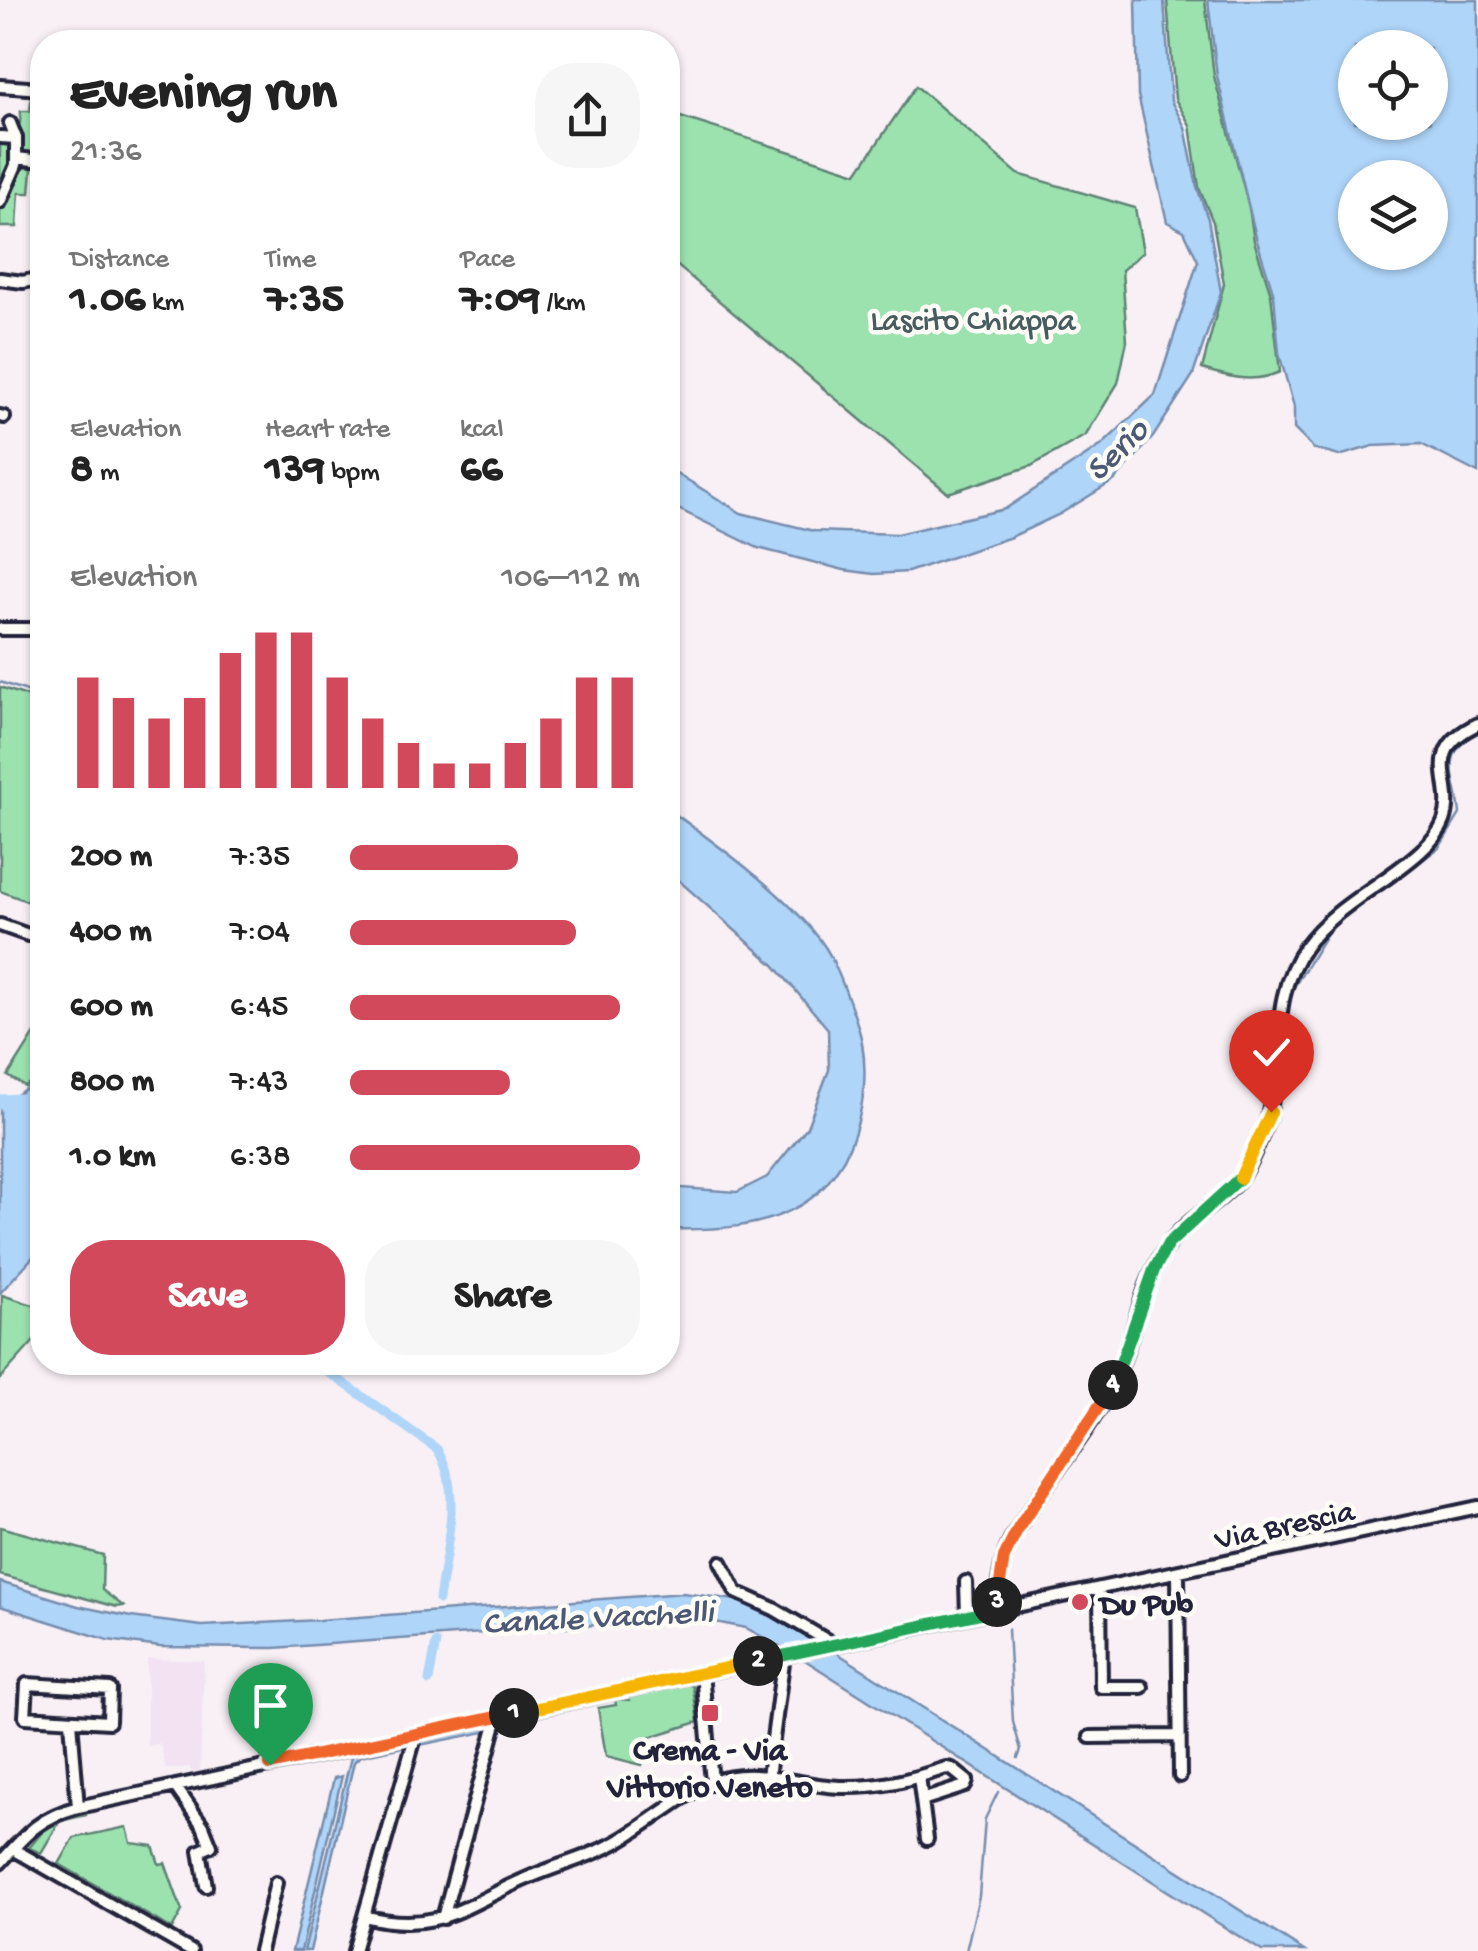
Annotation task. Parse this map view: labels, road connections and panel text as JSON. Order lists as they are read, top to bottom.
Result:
{
  "streets": {
    "street": ["Via Brescia"]
  },
  "water": ["Serio", "Canale Vacchelli"],
  "parks": ["Lascito Chiappa"],
  "places": {
    "other": ["Du Pub"],
    "transit": ["Crema - Via Vittorio Veneto"]
  },
  "page": {
    "heading": ["Evening run", "21:36"],
    "stats": [
      ["Distance", "1.06 km"],
      ["Time", "7:35"],
      ["Pace", "7:09 /km"],
      ["Elevation", "8 m"],
      ["Heart rate", "139 bpm"],
      ["kcal", "66"]
    ],
    "chart": ["Elevation", "106–112 m"],
    "list": [
      {
        "name": "200 m",
        "note": "7:35"
      },
      {
        "name": "400 m",
        "note": "7:04"
      },
      {
        "name": "600 m",
        "note": "6:45"
      },
      {
        "name": "800 m",
        "note": "7:43"
      },
      {
        "name": "1.0 km",
        "note": "6:38"
      }
    ],
    "buttons": ["Save", "Share"],
    "pins": [
      "4",
      "3",
      "2",
      "1"
    ]
  }
}
